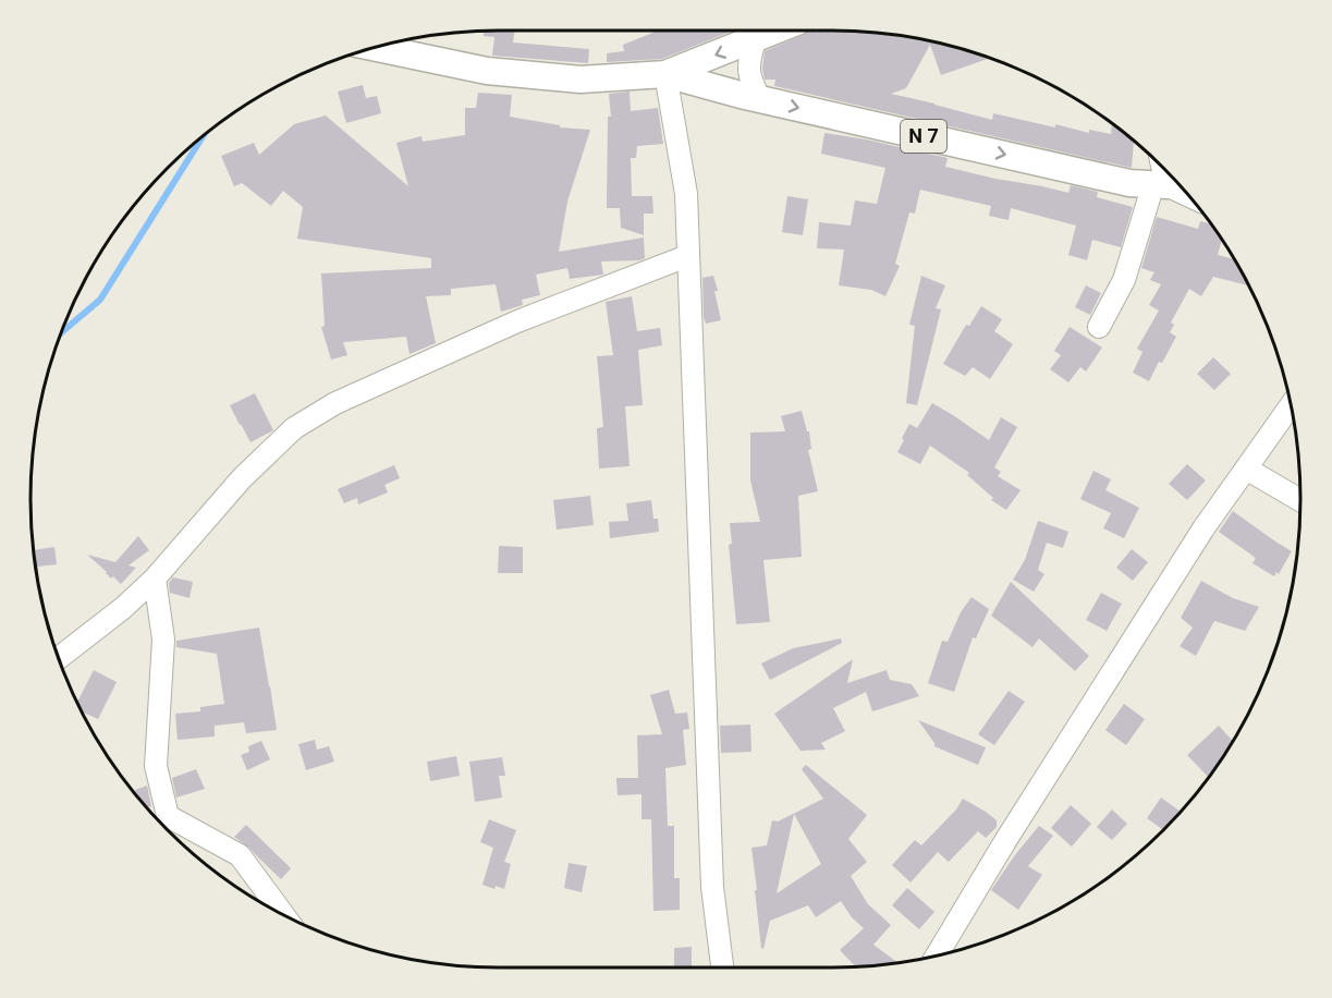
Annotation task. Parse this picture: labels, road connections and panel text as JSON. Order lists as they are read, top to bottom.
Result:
{
  "streets": {
    "main road": ["N 7"]
  }
}
